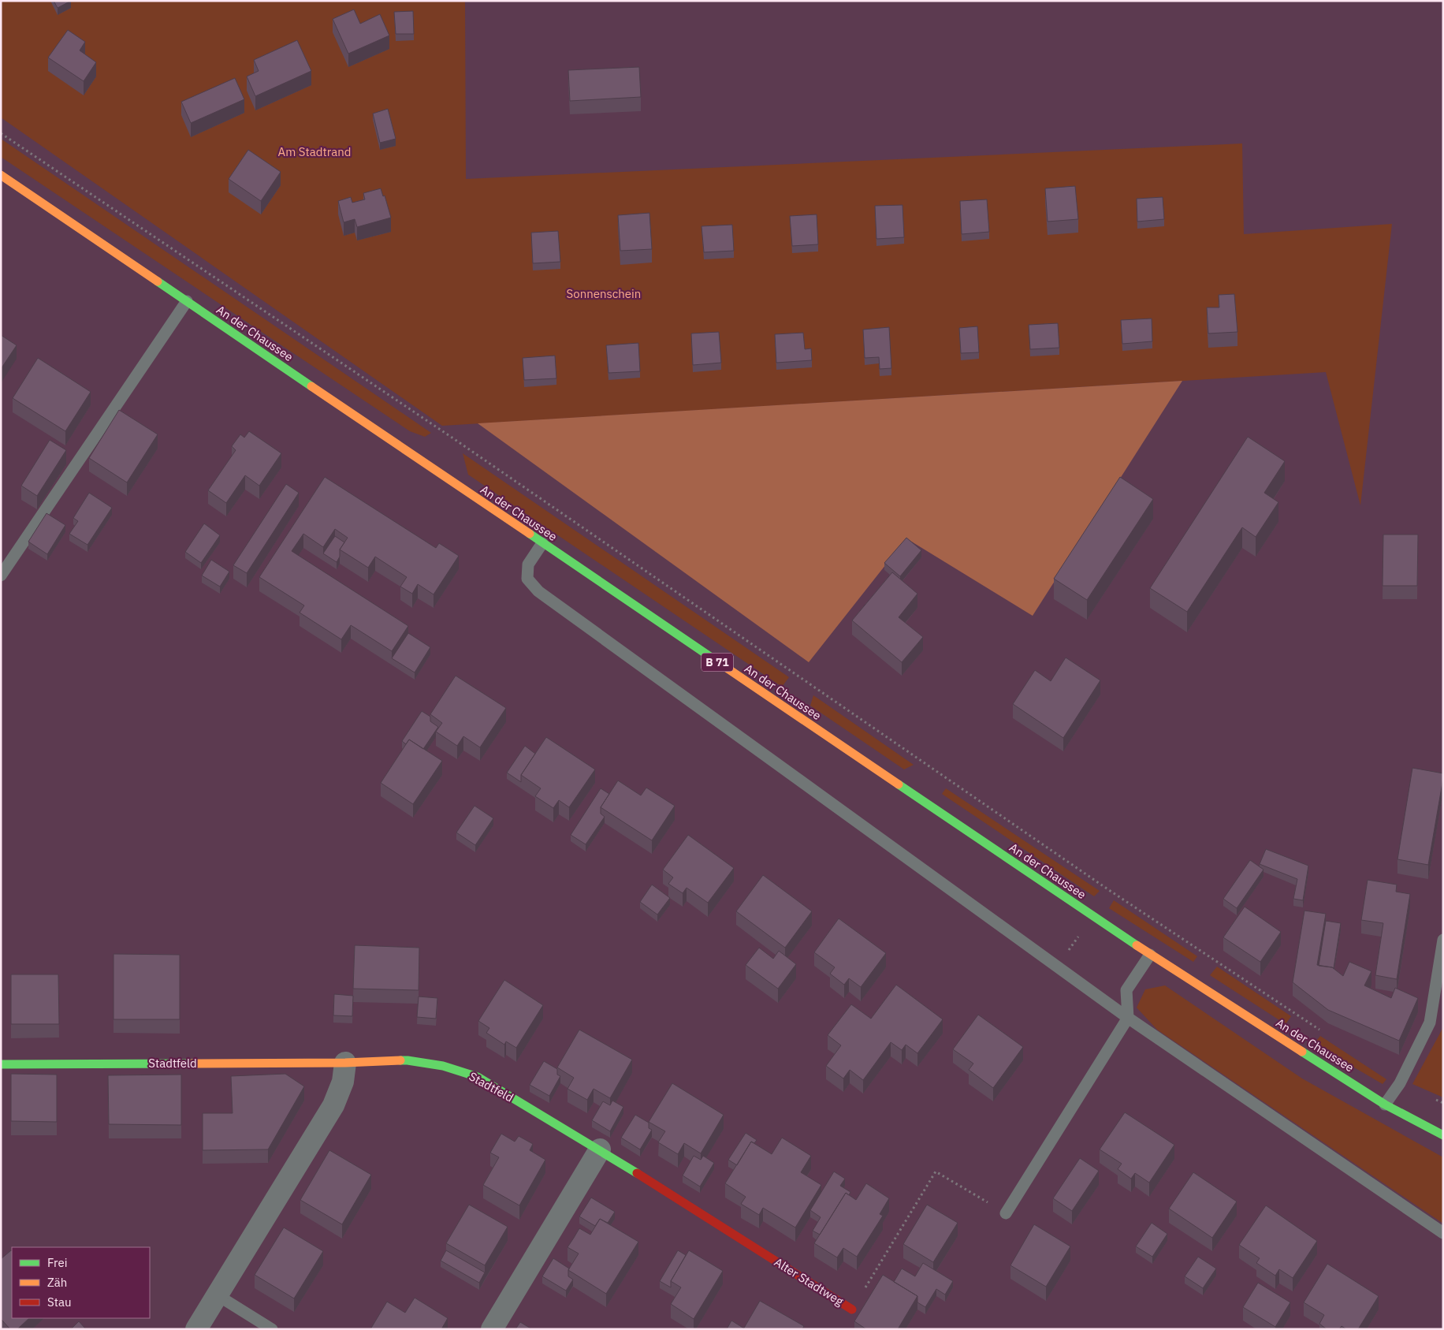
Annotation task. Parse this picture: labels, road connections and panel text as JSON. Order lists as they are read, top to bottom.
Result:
{
  "streets": {
    "main road": [
      "An der Chaussee",
      "B 71",
      "Stadtfeld",
      "Alter Stadtweg"
    ]
  },
  "crossings": [
    ["Stadtfeld", "Alter Stadtweg"]
  ],
  "parks": ["Am Stadtrand", "Sonnenschein"],
  "legend": ["Frei", "Zäh", "Stau"]
}
